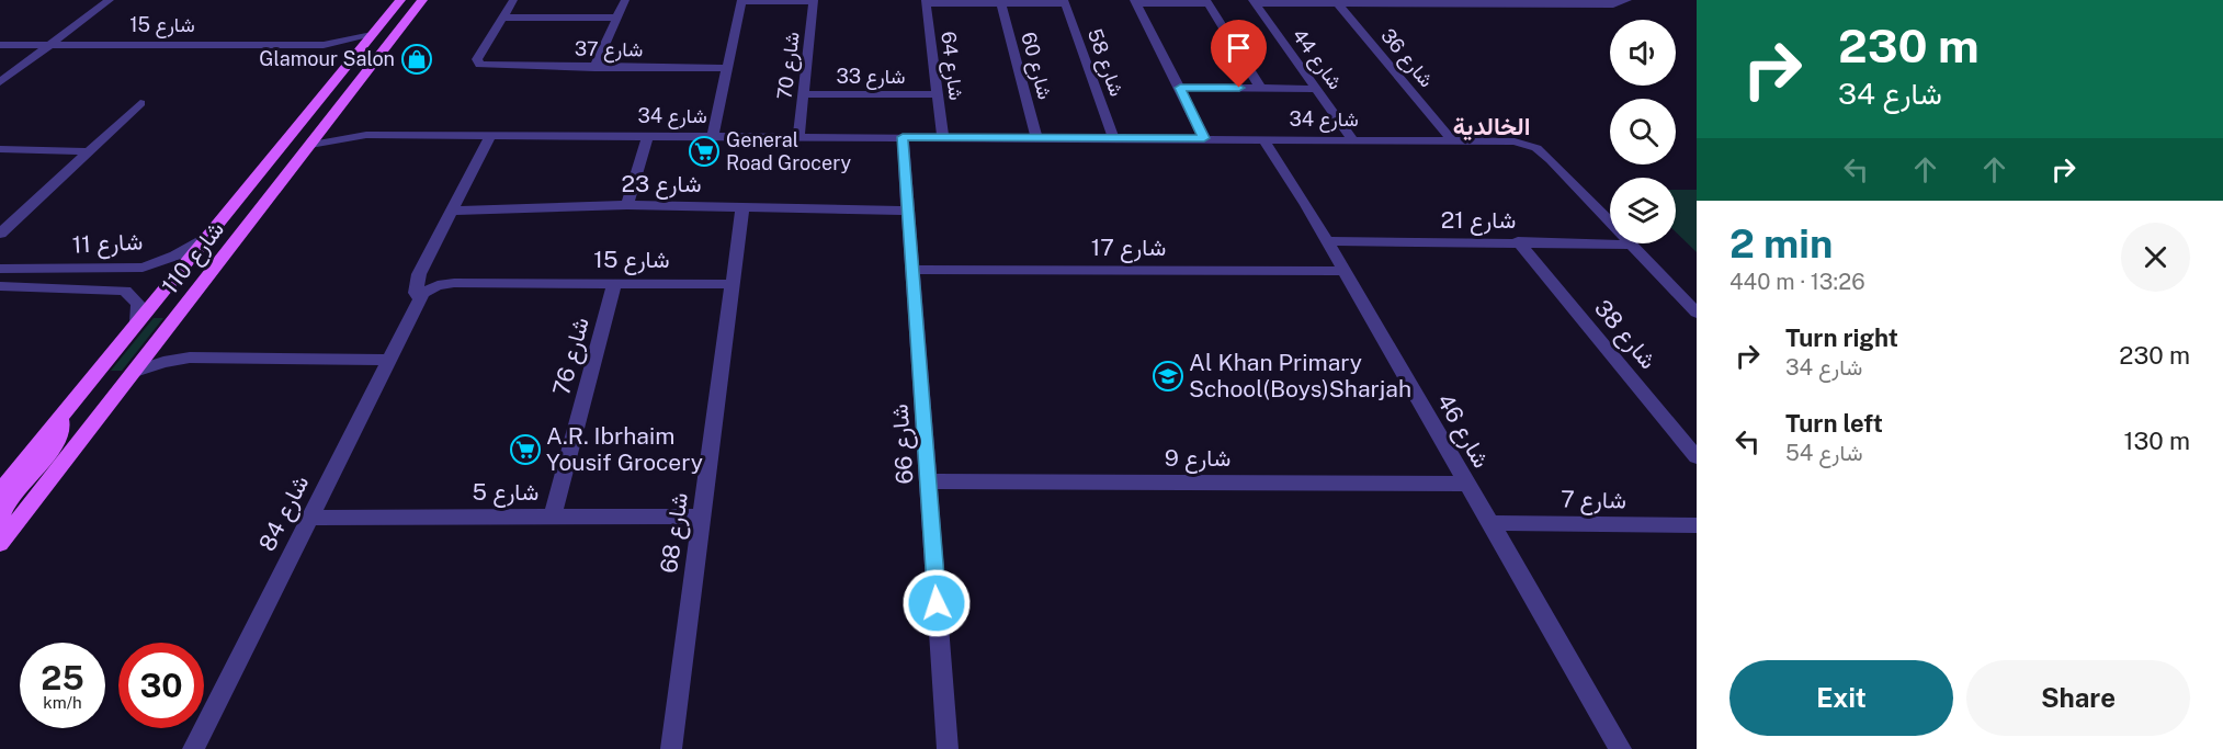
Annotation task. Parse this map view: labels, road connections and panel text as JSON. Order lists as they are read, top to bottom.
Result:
{
  "streets": {
    "main road": ["شارع 110"],
    "street": [
      "شارع 15",
      "شارع 37",
      "شارع 36",
      "شارع 44",
      "شارع 58",
      "شارع 70",
      "شارع 64",
      "شارع 60",
      "شارع 33",
      "شارع 34",
      "شارع 23",
      "شارع 21",
      "شارع 11",
      "شارع 17",
      "شارع 38",
      "شارع 76",
      "شارع 46",
      "شارع 66",
      "شارع 9",
      "شارع 5",
      "شارع 7",
      "شارع 84",
      "شارع 68"
    ]
  },
  "crossings": [
    ["شارع 15", "شارع 110"],
    ["شارع 15", "شارع 76"],
    ["شارع 15", "شارع 84"],
    ["شارع 15", "شارع 68"],
    ["شارع 36", "شارع 34"],
    ["شارع 44", "شارع 34"],
    ["شارع 58", "شارع 34"],
    ["شارع 70", "شارع 33"],
    ["شارع 70", "شارع 34"],
    ["شارع 64", "شارع 33"],
    ["شارع 64", "شارع 34"],
    ["شارع 60", "شارع 34"],
    ["شارع 34", "شارع 21"],
    ["شارع 34", "شارع 110"],
    ["شارع 34", "شارع 46"],
    ["شارع 34", "شارع 66"],
    ["شارع 23", "شارع 66"],
    ["شارع 23", "شارع 68"],
    ["شارع 21", "شارع 38"],
    ["شارع 21", "شارع 46"],
    ["شارع 11", "شارع 110"],
    ["شارع 17", "شارع 46"],
    ["شارع 17", "شارع 66"],
    ["شارع 76", "شارع 5"],
    ["شارع 46", "شارع 9"],
    ["شارع 46", "شارع 7"],
    ["شارع 66", "شارع 9"],
    ["شارع 5", "شارع 84"],
    ["شارع 5", "شارع 68"]
  ],
  "districts": ["الخالدية"],
  "places": {
    "shop": ["Glamour Salon"],
    "supermarket": ["General Road Grocery", "A.R. Ibrhaim Yousif Grocery"],
    "school or university": ["Al Khan Primary School(Boys)Sharjah"]
  },
  "page": {
    "turn": ["230 m", "شارع 34"],
    "heading": ["2 min", "440 m · 13:26"],
    "list": [
      {
        "name": "Turn right",
        "note": "شارع 34",
        "value": "230 m"
      },
      {
        "name": "Turn left",
        "note": "شارع 54",
        "value": "130 m"
      }
    ],
    "speed": "25 km/h",
    "limit": "30",
    "buttons": ["Exit", "Share"]
  }
}
